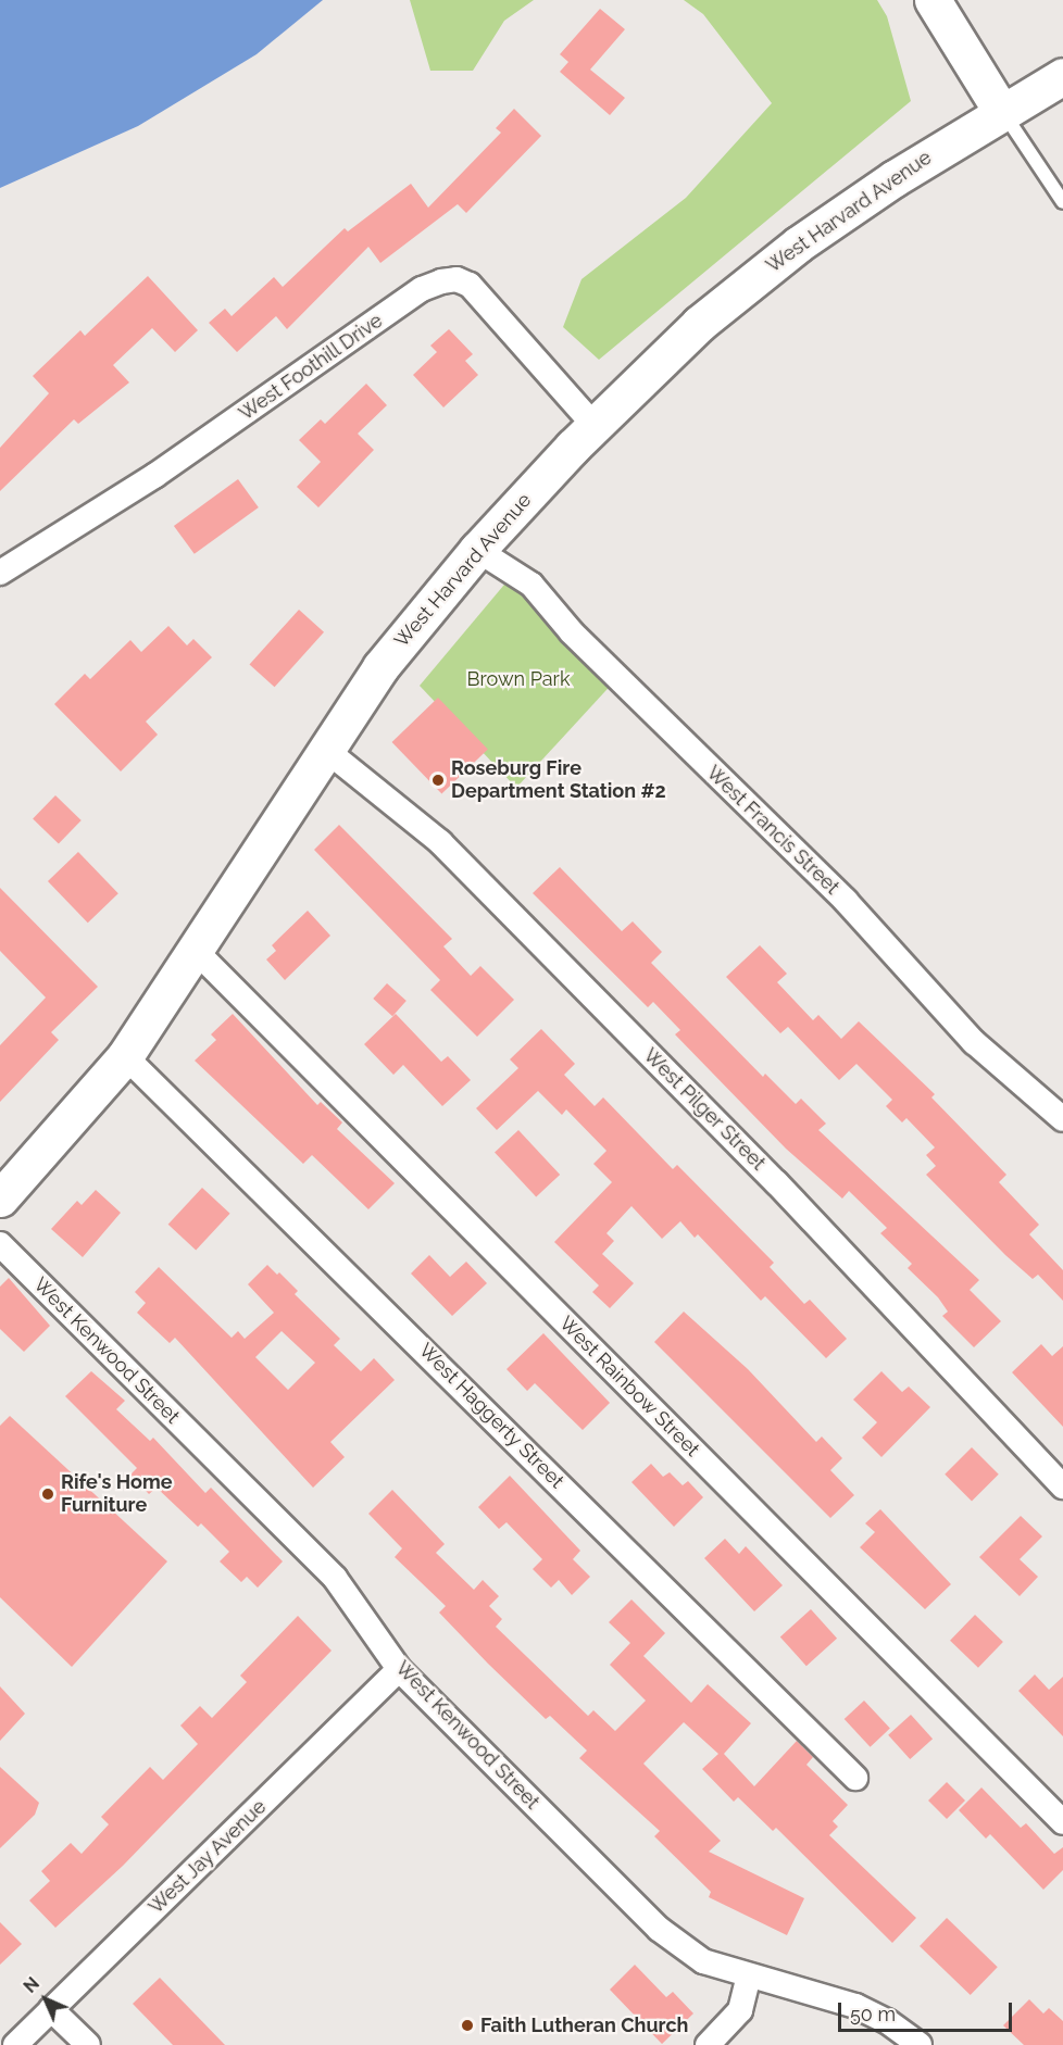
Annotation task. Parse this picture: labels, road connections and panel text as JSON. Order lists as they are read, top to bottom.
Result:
{
  "streets": {
    "main road": ["West Harvard Avenue"],
    "street": [
      "West Foothill Drive",
      "West Francis Street",
      "West Pilger Street",
      "West Kenwood Street",
      "West Rainbow Street",
      "West Haggerty Street",
      "West Jay Avenue"
    ]
  },
  "crossings": [
    ["West Harvard Avenue", "West Foothill Drive"],
    ["West Harvard Avenue", "West Francis Street"],
    ["West Harvard Avenue", "West Pilger Street"],
    ["West Harvard Avenue", "West Rainbow Street"],
    ["West Harvard Avenue", "West Haggerty Street"],
    ["West Kenwood Street", "West Jay Avenue"]
  ],
  "parks": ["Brown Park"],
  "places": ["Roseburg Fire Department Station #2", "Rife's Home Furniture", "Faith Lutheran Church"],
  "scale_bar": "50 m",
  "north": "top left"
}
